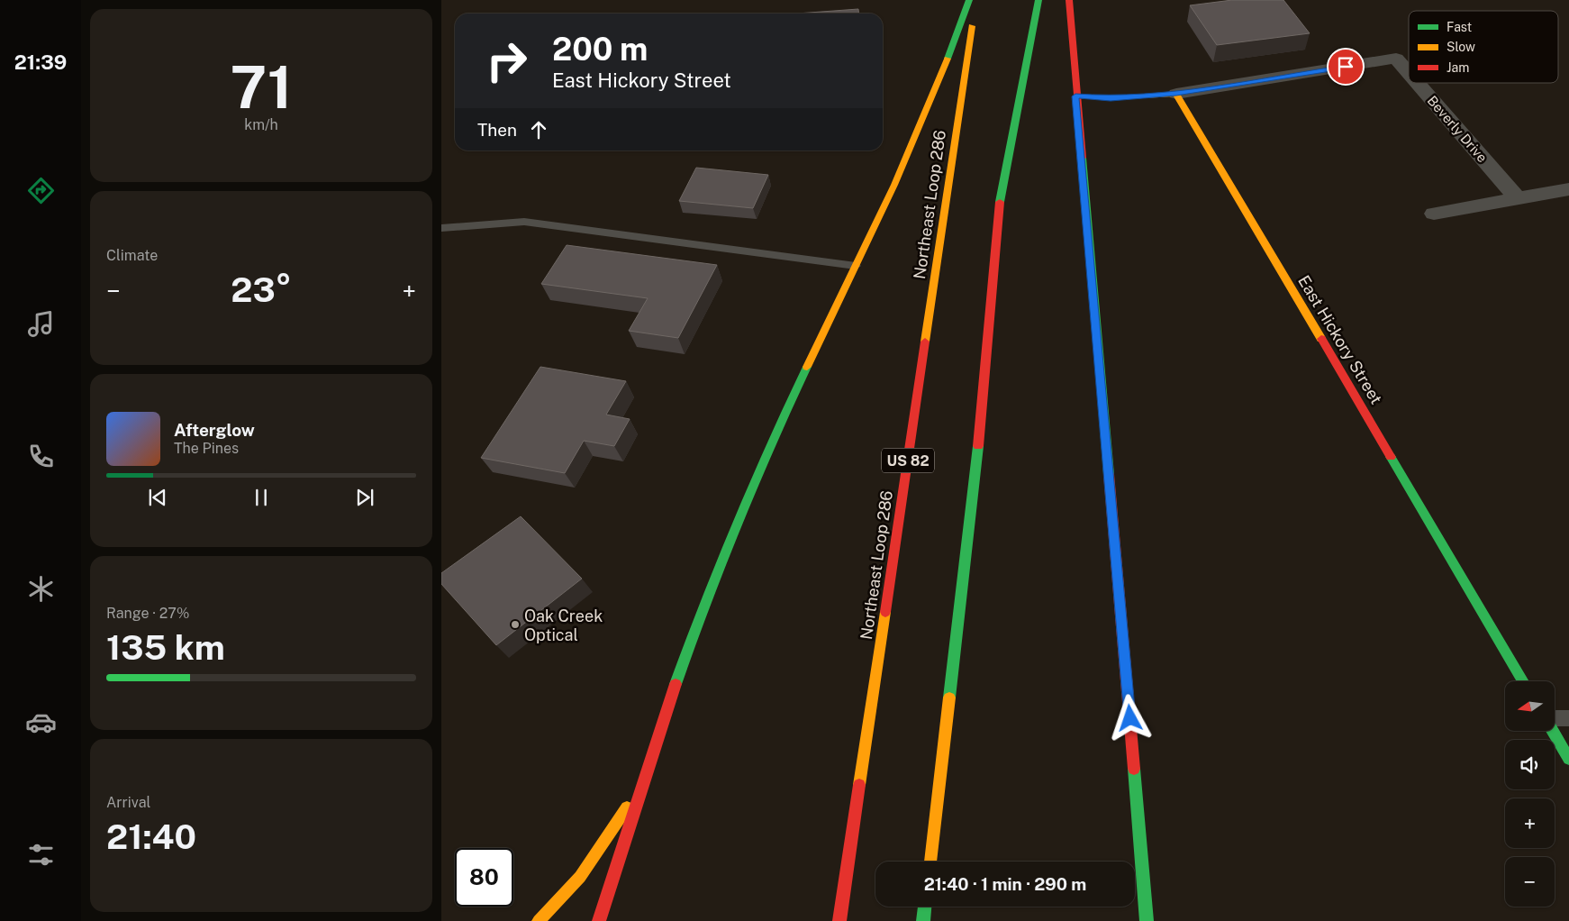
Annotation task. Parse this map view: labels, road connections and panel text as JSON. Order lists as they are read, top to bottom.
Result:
{
  "streets": {
    "main road": ["Northeast Loop 286", "East Hickory Street", "US 82"],
    "street": ["Beverly Drive"]
  },
  "crossings": [
    ["Beverly Drive", "East Hickory Street"]
  ],
  "places": ["Oak Creek Optical"],
  "legend": ["Fast", "Slow", "Jam"],
  "north": "left",
  "page": {
    "tabs": "21:39",
    "tile": [
      ["71", "km/h"],
      "Climate",
      ["Range · 27%", "135 km"],
      ["Arrival", "21:40"]
    ],
    "turn": ["200 m", "East Hickory Street"],
    "then": "Then",
    "heat": ["−", "23°", "+"],
    "song": ["Afterglow", "The Pines"],
    "map_buttons": ["+", "−"],
    "limit": "80",
    "trip": "21:40 · 1 min · 290 m"
  }
}
